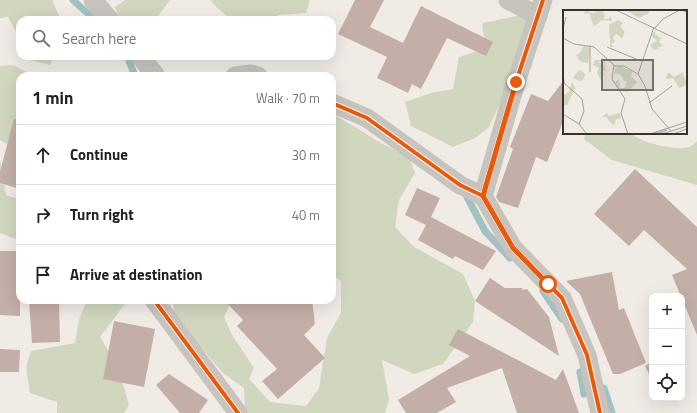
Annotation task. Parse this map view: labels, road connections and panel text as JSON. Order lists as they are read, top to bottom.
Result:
{
  "page": {
    "search": "Search here",
    "heading": ["1 min", "Walk · 70 m"],
    "list": [
      ["Continue", "30 m"],
      ["Turn right", "40 m"],
      "Arrive at destination"
    ],
    "map_buttons": ["+", "−"]
  }
}
